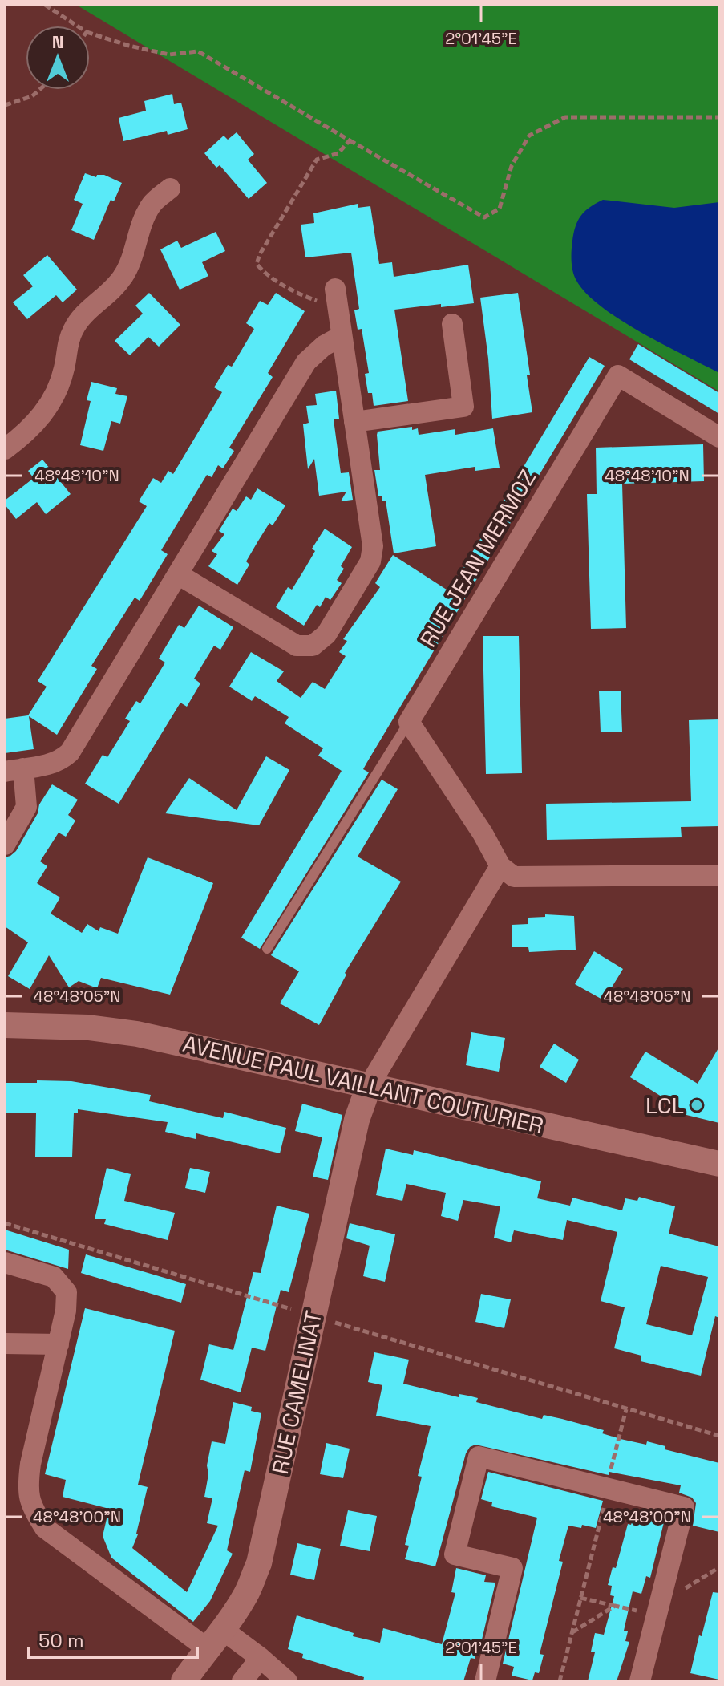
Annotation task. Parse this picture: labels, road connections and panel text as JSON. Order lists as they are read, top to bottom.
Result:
{
  "streets": {
    "street": ["RUE JEAN MERMOZ", "AVENUE PAUL VAILLANT COUTURIER", "RUE CAMELINAT"]
  },
  "crossings": [
    ["AVENUE PAUL VAILLANT COUTURIER", "RUE CAMELINAT"]
  ],
  "places": ["LCL"],
  "scale_bar": "50 m",
  "north": "top",
  "coordinates": [
    "2°01'45\"E",
    "48°48'10\"N",
    "48°48'05\"N",
    "48°48'00\"N"
  ]
}
